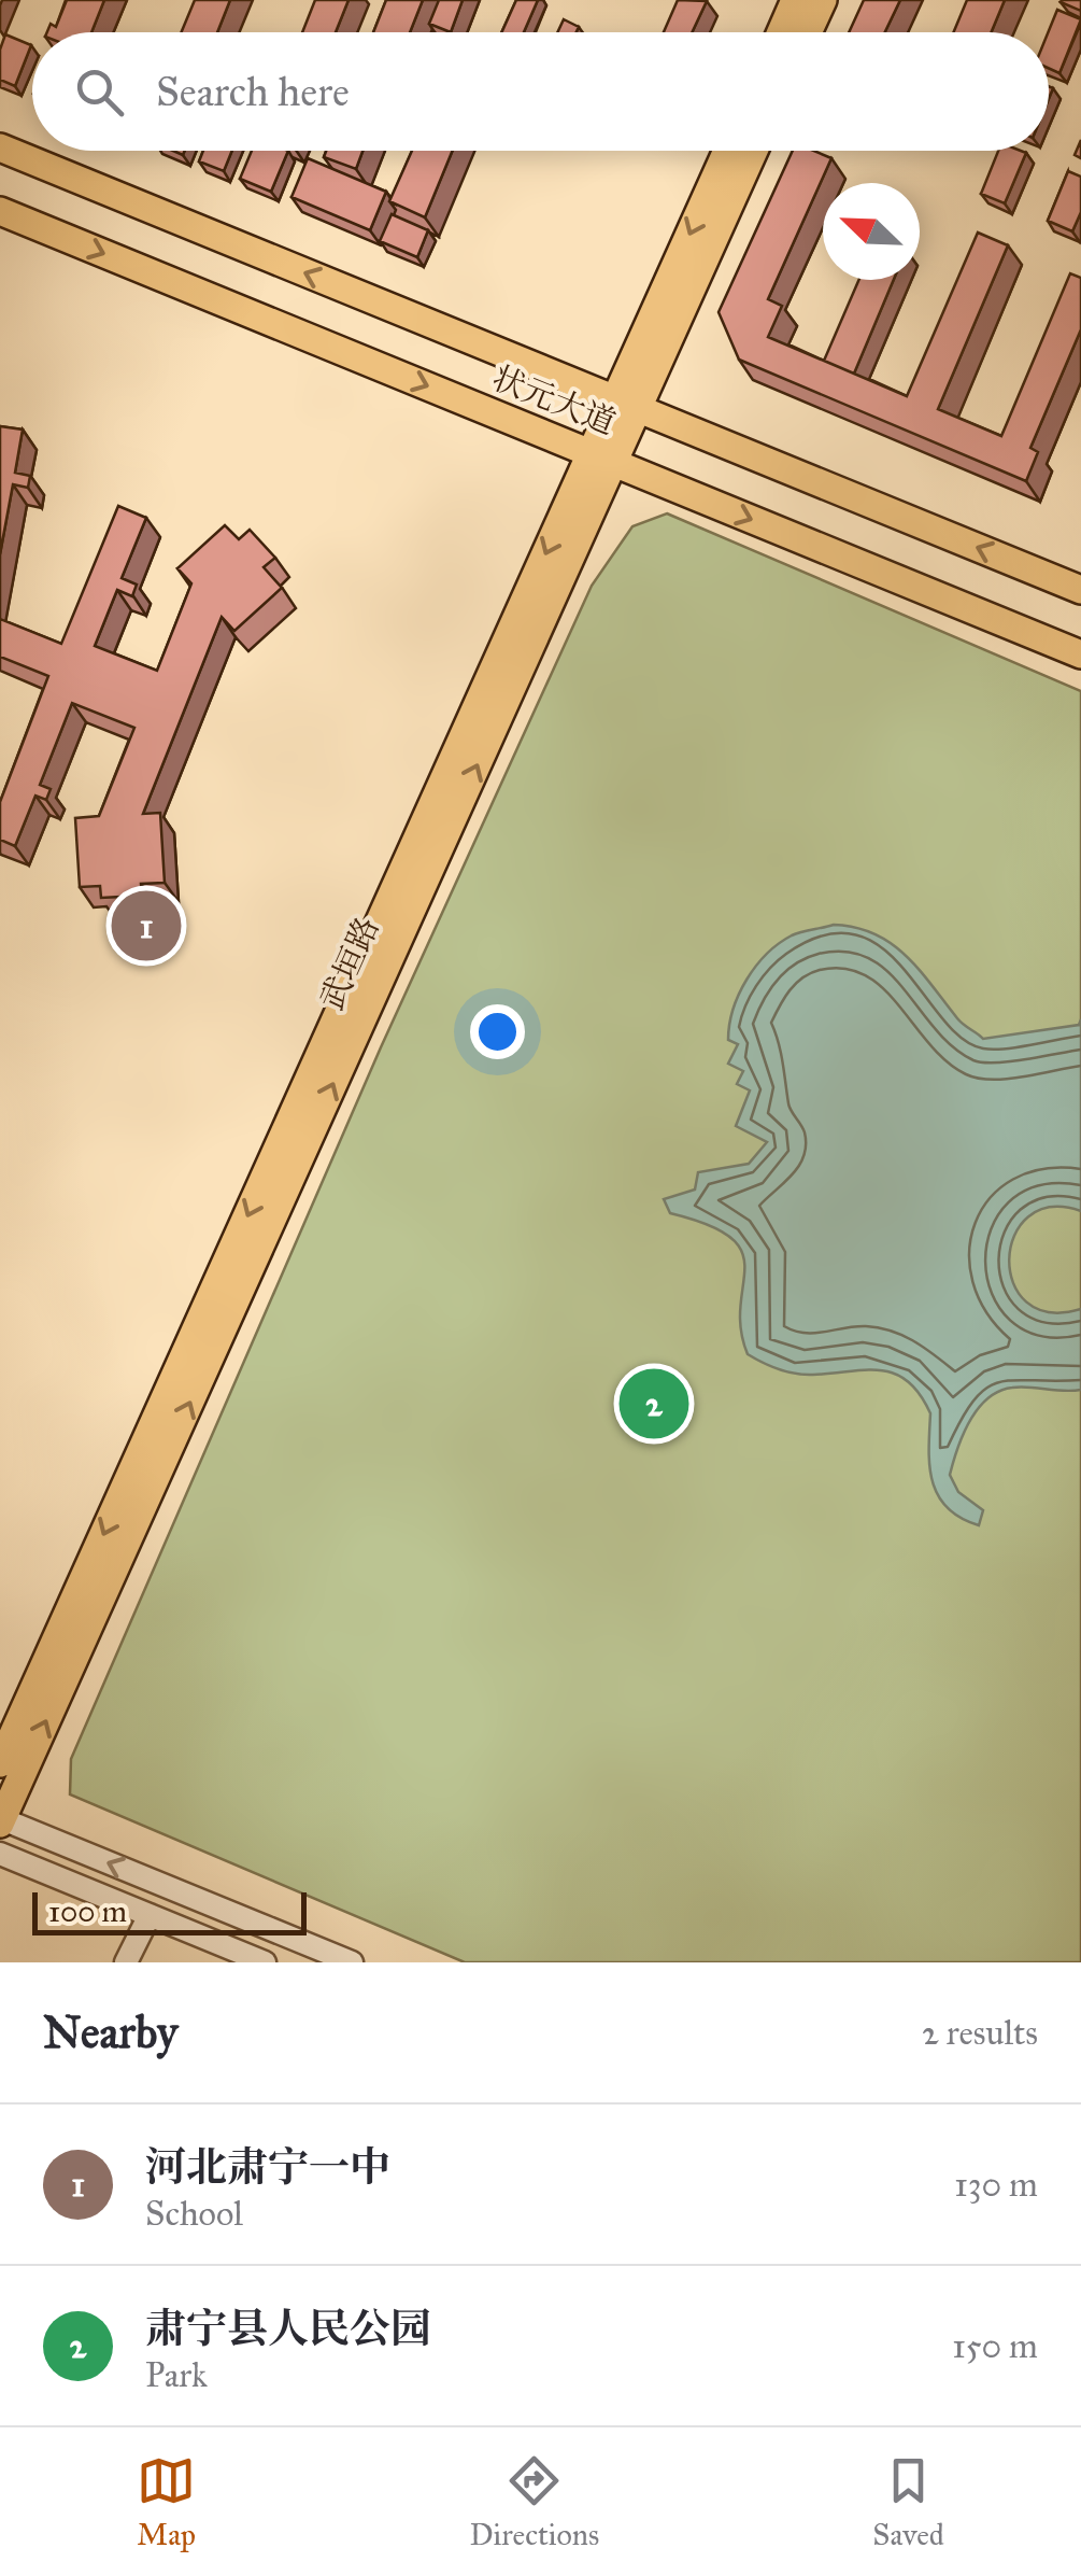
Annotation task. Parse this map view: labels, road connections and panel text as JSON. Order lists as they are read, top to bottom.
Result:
{
  "streets": {
    "main road": ["状元大道", "武垣路"]
  },
  "crossings": [
    ["状元大道", "武垣路"]
  ],
  "scale_bar": "100 m",
  "north": "top left",
  "page": {
    "search": "Search here",
    "pins": ["1", "2"],
    "scale": "100 m",
    "heading": ["Nearby", "2 results"],
    "list": [
      {
        "mark": "1",
        "name": "河北肃宁一中",
        "note": "School",
        "value": "130 m"
      },
      {
        "mark": "2",
        "name": "肃宁县人民公园",
        "note": "Park",
        "value": "150 m"
      }
    ],
    "nav": ["Map", "Directions", "Saved"]
  }
}
